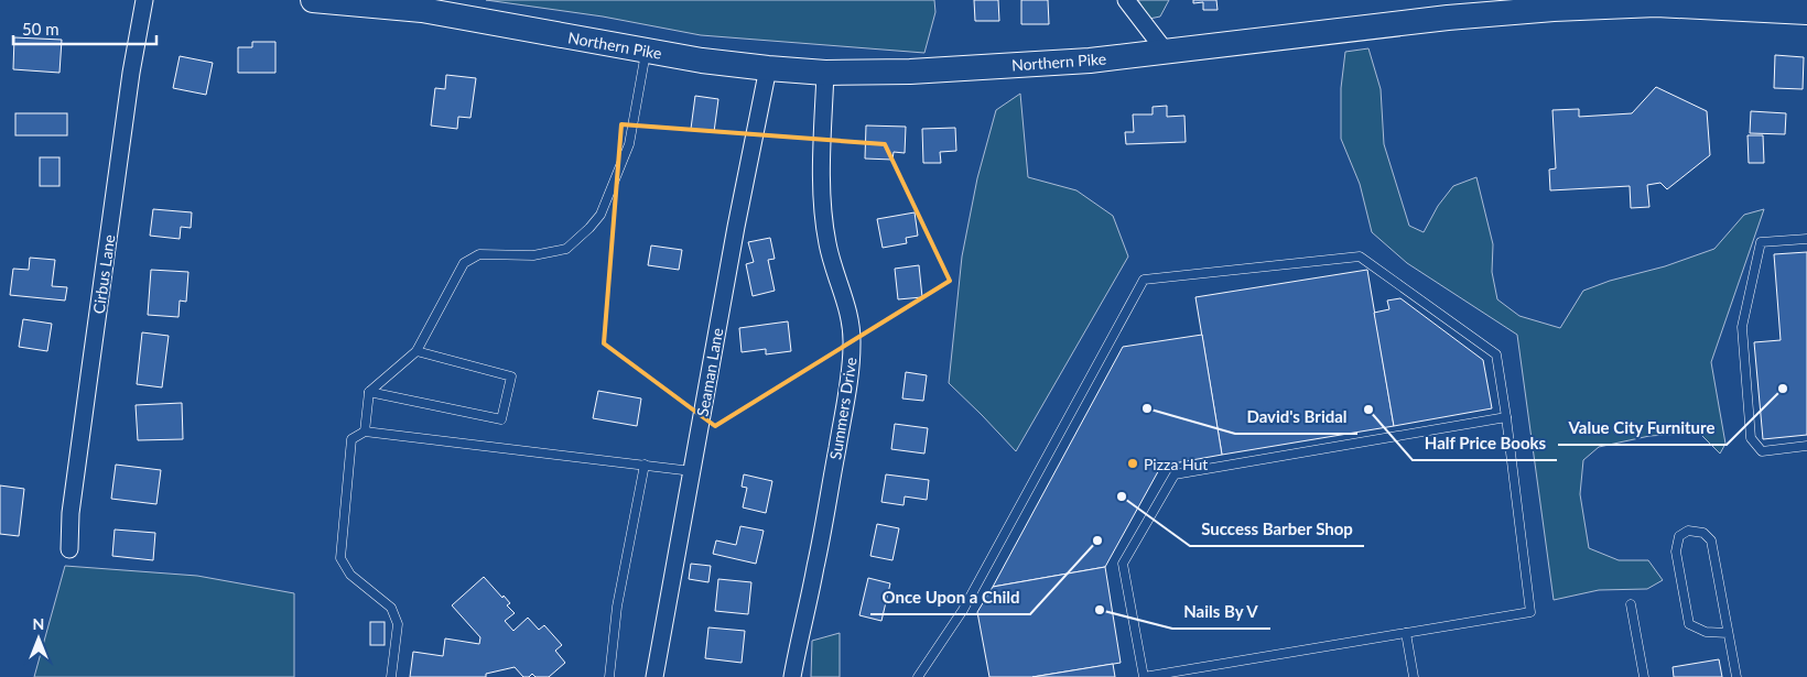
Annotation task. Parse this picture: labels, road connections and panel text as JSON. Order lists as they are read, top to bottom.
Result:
{
  "streets": {
    "street": [
      "Northern Pike",
      "Cirbus Lane",
      "Seaman Lane",
      "Summers Drive"
    ]
  },
  "crossings": [
    ["Northern Pike", "Seaman Lane"],
    ["Northern Pike", "Summers Drive"]
  ],
  "places": [
    "Value City Furniture",
    "David's Bridal",
    "Half Price Books",
    "Pizza Hut",
    "Success Barber Shop",
    "Once Upon a Child",
    "Nails By V"
  ],
  "scale_bar": "50 m",
  "north": "top"
}
